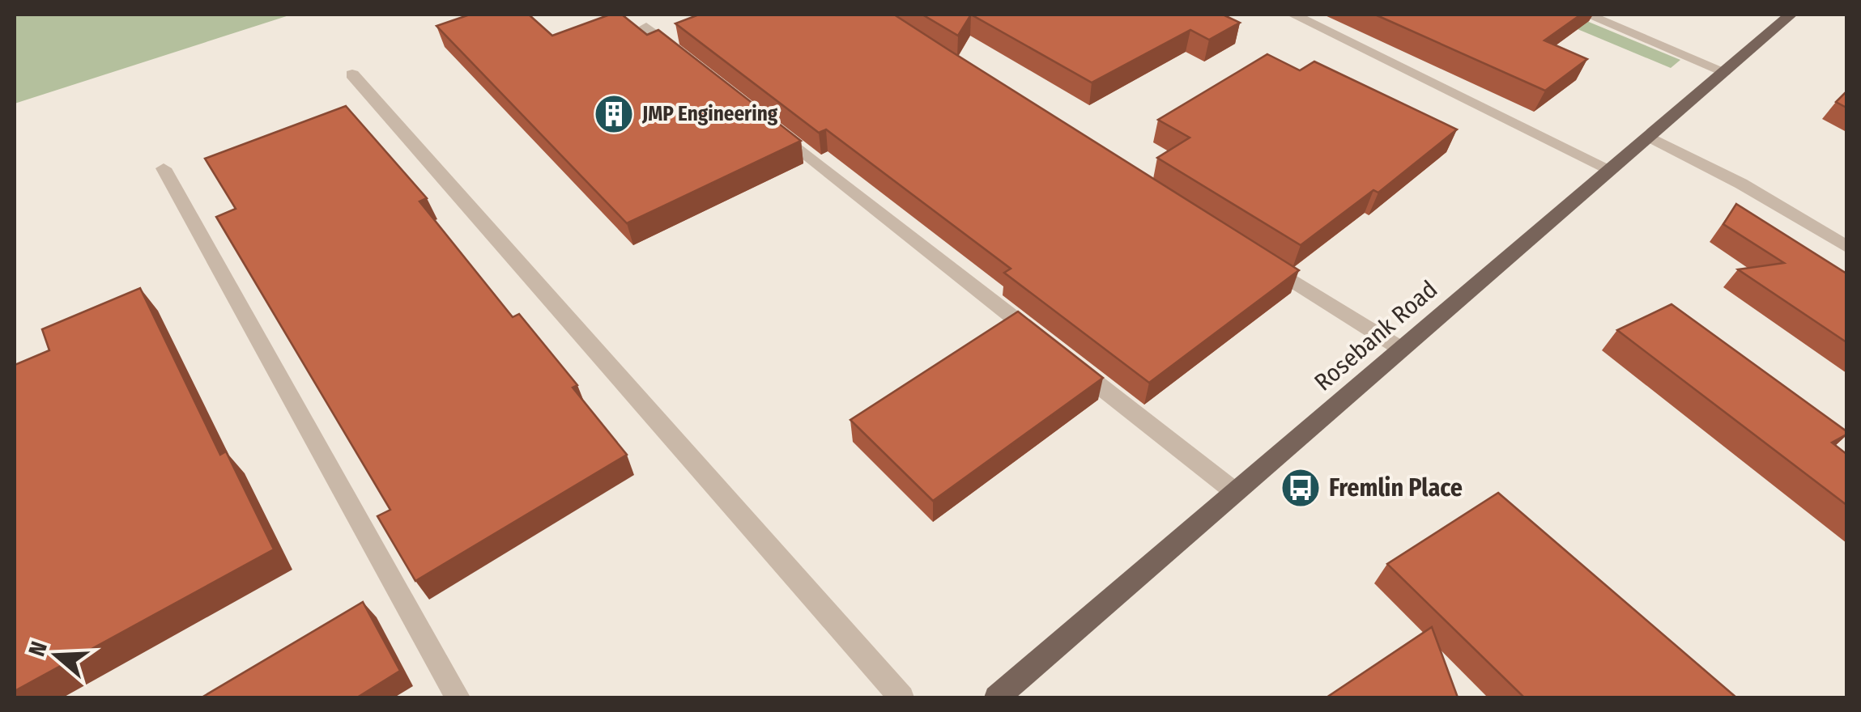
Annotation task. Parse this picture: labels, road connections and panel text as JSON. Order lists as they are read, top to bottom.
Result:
{
  "streets": {
    "main road": ["Rosebank Road"]
  },
  "places": {
    "building": ["JMP Engineering"],
    "bus stop": ["Fremlin Place"]
  },
  "north": "left"
}
